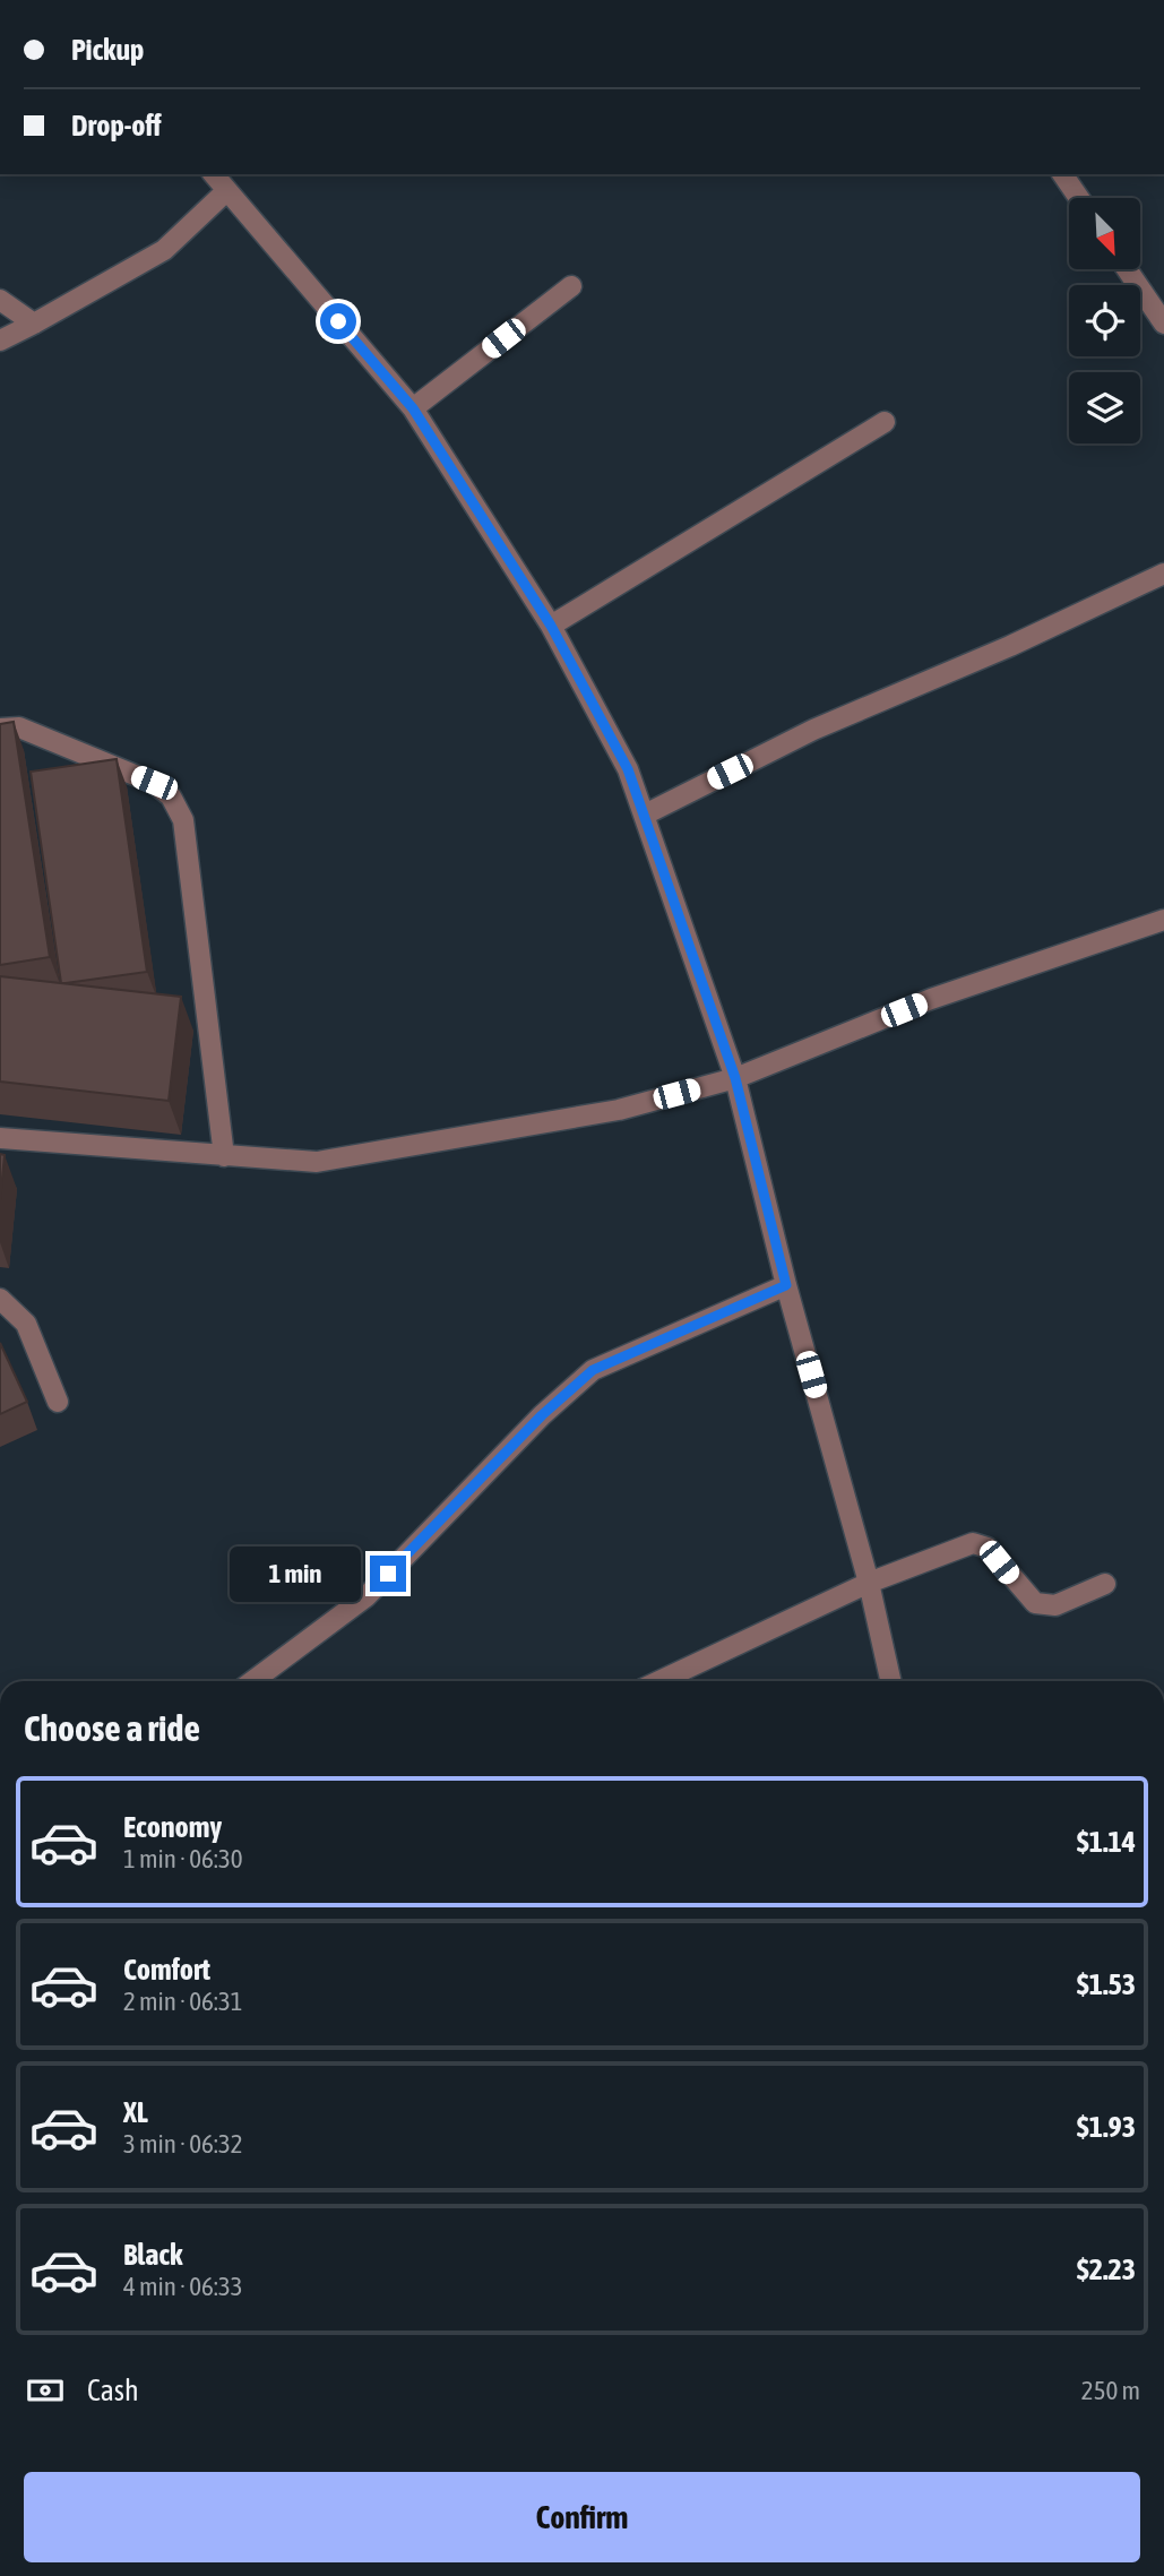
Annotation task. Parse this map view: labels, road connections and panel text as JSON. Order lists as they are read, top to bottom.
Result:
{
  "north": "bottom right",
  "page": {
    "banner": ["Pickup", "Drop-off"],
    "bubble": "1 min",
    "heading": "Choose a ride",
    "list": [
      {
        "name": "Economy",
        "note": "1 min · 06:30",
        "value": "$1.14"
      },
      {
        "name": "Comfort",
        "note": "2 min · 06:31",
        "value": "$1.53"
      },
      {
        "name": "XL",
        "note": "3 min · 06:32",
        "value": "$1.93"
      },
      {
        "name": "Black",
        "note": "4 min · 06:33",
        "value": "$2.23"
      }
    ],
    "pay": ["Cash", "250 m"],
    "buttons": "Confirm"
  }
}
